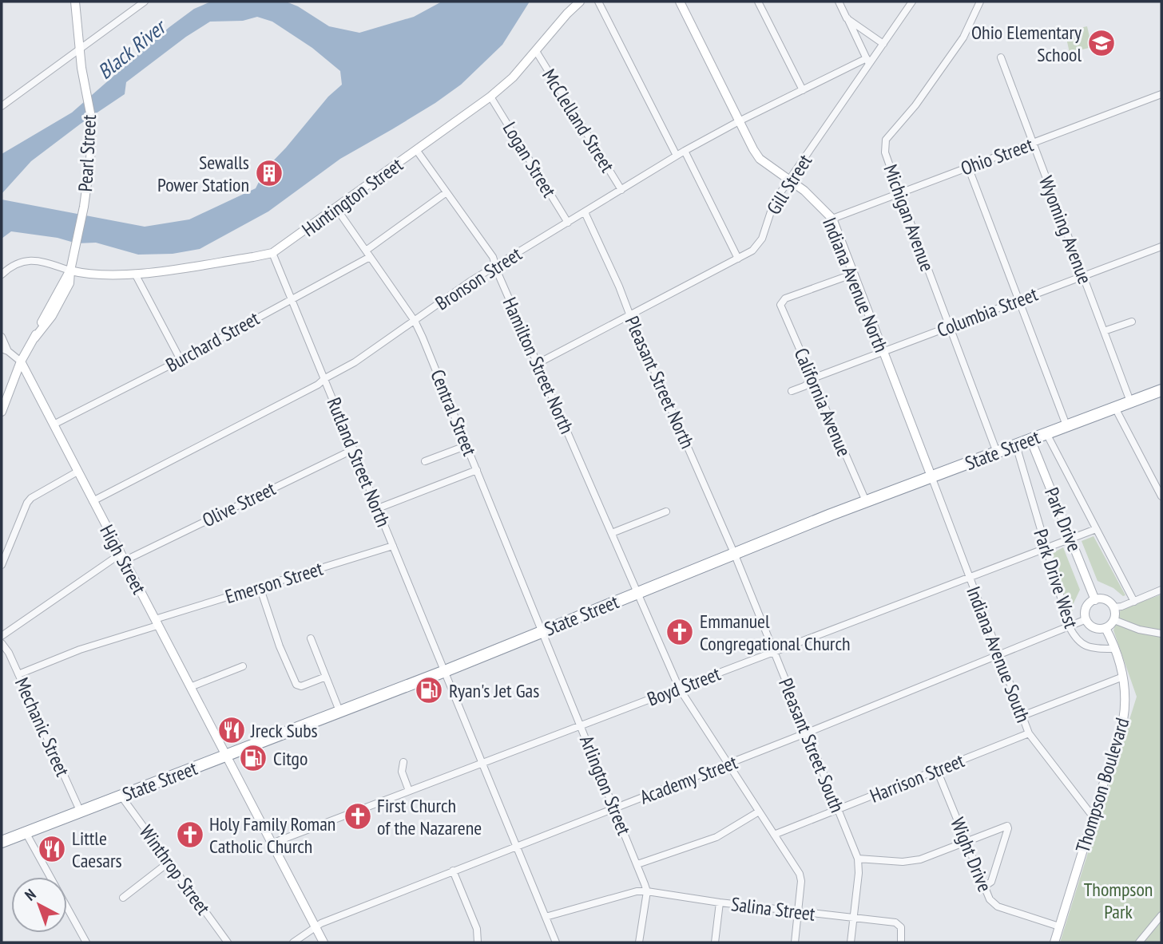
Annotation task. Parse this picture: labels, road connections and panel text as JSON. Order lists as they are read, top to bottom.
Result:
{
  "streets": {
    "highway": ["State Street"],
    "street": [
      "McClelland Street",
      "Pearl Street",
      "Ohio Street",
      "Logan Street",
      "Gill Street",
      "Huntington Street",
      "Michigan Avenue",
      "Wyoming Avenue",
      "Bronson Street",
      "Indiana Avenue North",
      "Columbia Street",
      "Burchard Street",
      "Hamilton Street North",
      "Pleasant Street North",
      "California Avenue",
      "Central Street",
      "Rutland Street North",
      "Olive Street",
      "Park Drive",
      "High Street",
      "Park Drive West",
      "Emerson Street",
      "Indiana Avenue South",
      "Boyd Street",
      "Mechanic Street",
      "Pleasant Street South",
      "Harrison Street",
      "Academy Street",
      "Arlington Street",
      "Thompson Boulevard",
      "Wight Drive",
      "Winthrop Street",
      "Salina Street"
    ]
  },
  "crossings": [
    ["McClelland Street", "Huntington Street"],
    ["McClelland Street", "Bronson Street"],
    ["Pearl Street", "Huntington Street"],
    ["Pearl Street", "High Street"],
    ["Ohio Street", "Michigan Avenue"],
    ["Ohio Street", "Wyoming Avenue"],
    ["Ohio Street", "Indiana Avenue North"],
    ["Logan Street", "Huntington Street"],
    ["Logan Street", "Bronson Street"],
    ["Gill Street", "Bronson Street"],
    ["Gill Street", "Indiana Avenue North"],
    ["Gill Street", "Hamilton Street North"],
    ["Gill Street", "Pleasant Street North"],
    ["Huntington Street", "Hamilton Street North"],
    ["Huntington Street", "Central Street"],
    ["Huntington Street", "Rutland Street North"],
    ["Michigan Avenue", "Columbia Street"],
    ["Michigan Avenue", "State Street"],
    ["Wyoming Avenue", "Columbia Street"],
    ["Wyoming Avenue", "State Street"],
    ["Bronson Street", "Indiana Avenue North"],
    ["Bronson Street", "Hamilton Street North"],
    ["Bronson Street", "Pleasant Street North"],
    ["Bronson Street", "Central Street"],
    ["Bronson Street", "Rutland Street North"],
    ["Bronson Street", "High Street"],
    ["Indiana Avenue North", "Columbia Street"],
    ["Indiana Avenue North", "California Avenue"],
    ["Indiana Avenue North", "State Street"],
    ["Indiana Avenue North", "Indiana Avenue South"],
    ["Columbia Street", "California Avenue"],
    ["Burchard Street", "Central Street"],
    ["Burchard Street", "Rutland Street North"],
    ["Burchard Street", "High Street"],
    ["Hamilton Street North", "State Street"],
    ["Hamilton Street North", "Boyd Street"],
    ["Hamilton Street North", "Harrison Street"],
    ["Hamilton Street North", "Academy Street"],
    ["Hamilton Street North", "Salina Street"],
    ["Pleasant Street North", "State Street"],
    ["Pleasant Street North", "Pleasant Street South"],
    ["California Avenue", "State Street"],
    ["Central Street", "State Street"],
    ["Central Street", "Arlington Street"],
    ["State Street", "Rutland Street North"],
    ["State Street", "Park Drive"],
    ["State Street", "High Street"],
    ["State Street", "Park Drive West"],
    ["State Street", "Indiana Avenue South"],
    ["State Street", "Mechanic Street"],
    ["State Street", "Pleasant Street South"],
    ["State Street", "Arlington Street"],
    ["State Street", "Winthrop Street"],
    ["Rutland Street North", "Olive Street"],
    ["Rutland Street North", "Emerson Street"],
    ["Rutland Street North", "Boyd Street"],
    ["Rutland Street North", "Academy Street"],
    ["Rutland Street North", "Salina Street"],
    ["Olive Street", "High Street"],
    ["Park Drive", "Boyd Street"],
    ["Park Drive", "Academy Street"],
    ["Park Drive", "Thompson Boulevard"],
    ["High Street", "Emerson Street"],
    ["High Street", "Boyd Street"],
    ["High Street", "Academy Street"],
    ["Park Drive West", "Boyd Street"],
    ["Park Drive West", "Academy Street"],
    ["Park Drive West", "Thompson Boulevard"],
    ["Emerson Street", "Mechanic Street"],
    ["Indiana Avenue South", "Boyd Street"],
    ["Indiana Avenue South", "Harrison Street"],
    ["Indiana Avenue South", "Academy Street"],
    ["Indiana Avenue South", "Thompson Boulevard"],
    ["Boyd Street", "Pleasant Street South"],
    ["Boyd Street", "Arlington Street"],
    ["Pleasant Street South", "Harrison Street"],
    ["Pleasant Street South", "Academy Street"],
    ["Pleasant Street South", "Salina Street"],
    ["Harrison Street", "Wight Drive"],
    ["Academy Street", "Arlington Street"],
    ["Academy Street", "Thompson Boulevard"],
    ["Arlington Street", "Salina Street"],
    ["Thompson Boulevard", "Wight Drive"]
  ],
  "water": ["Black River"],
  "parks": ["Thompson Park"],
  "places": {
    "school or university": ["Ohio Elementary School"],
    "building": ["Sewalls Power Station"],
    "church": ["Emmanuel Congregational Church", "First Church of the Nazarene", "Holy Family Roman Catholic Church"],
    "fuel station": ["Ryan's Jet Gas", "Citgo"],
    "restaurant": ["Jreck Subs", "Little Caesars"]
  },
  "north": "top left"
}
